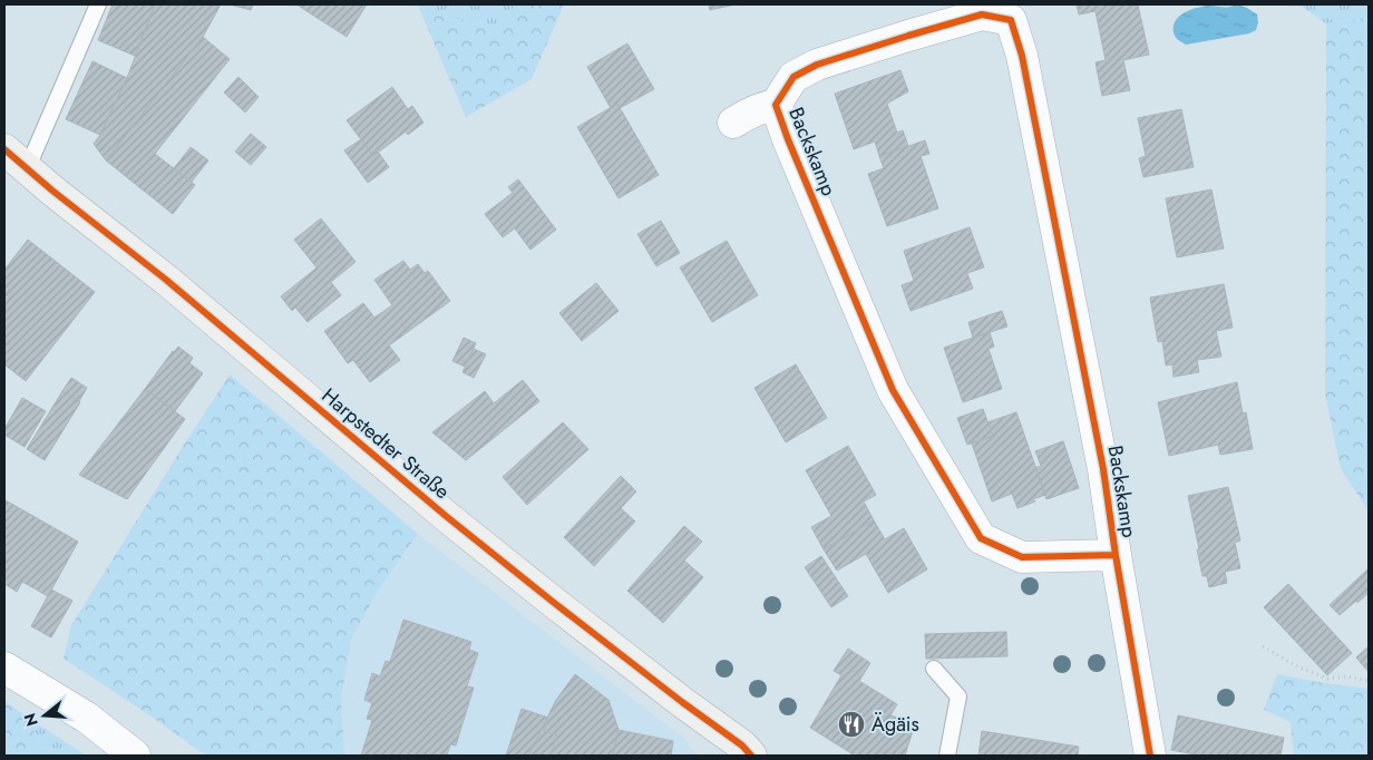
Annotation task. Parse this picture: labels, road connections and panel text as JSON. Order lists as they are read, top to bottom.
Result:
{
  "streets": {
    "main road": ["Harpstedter Straße"],
    "street": ["Backskamp"]
  },
  "places": {
    "restaurant": ["Ägäis"]
  },
  "north": "left"
}
